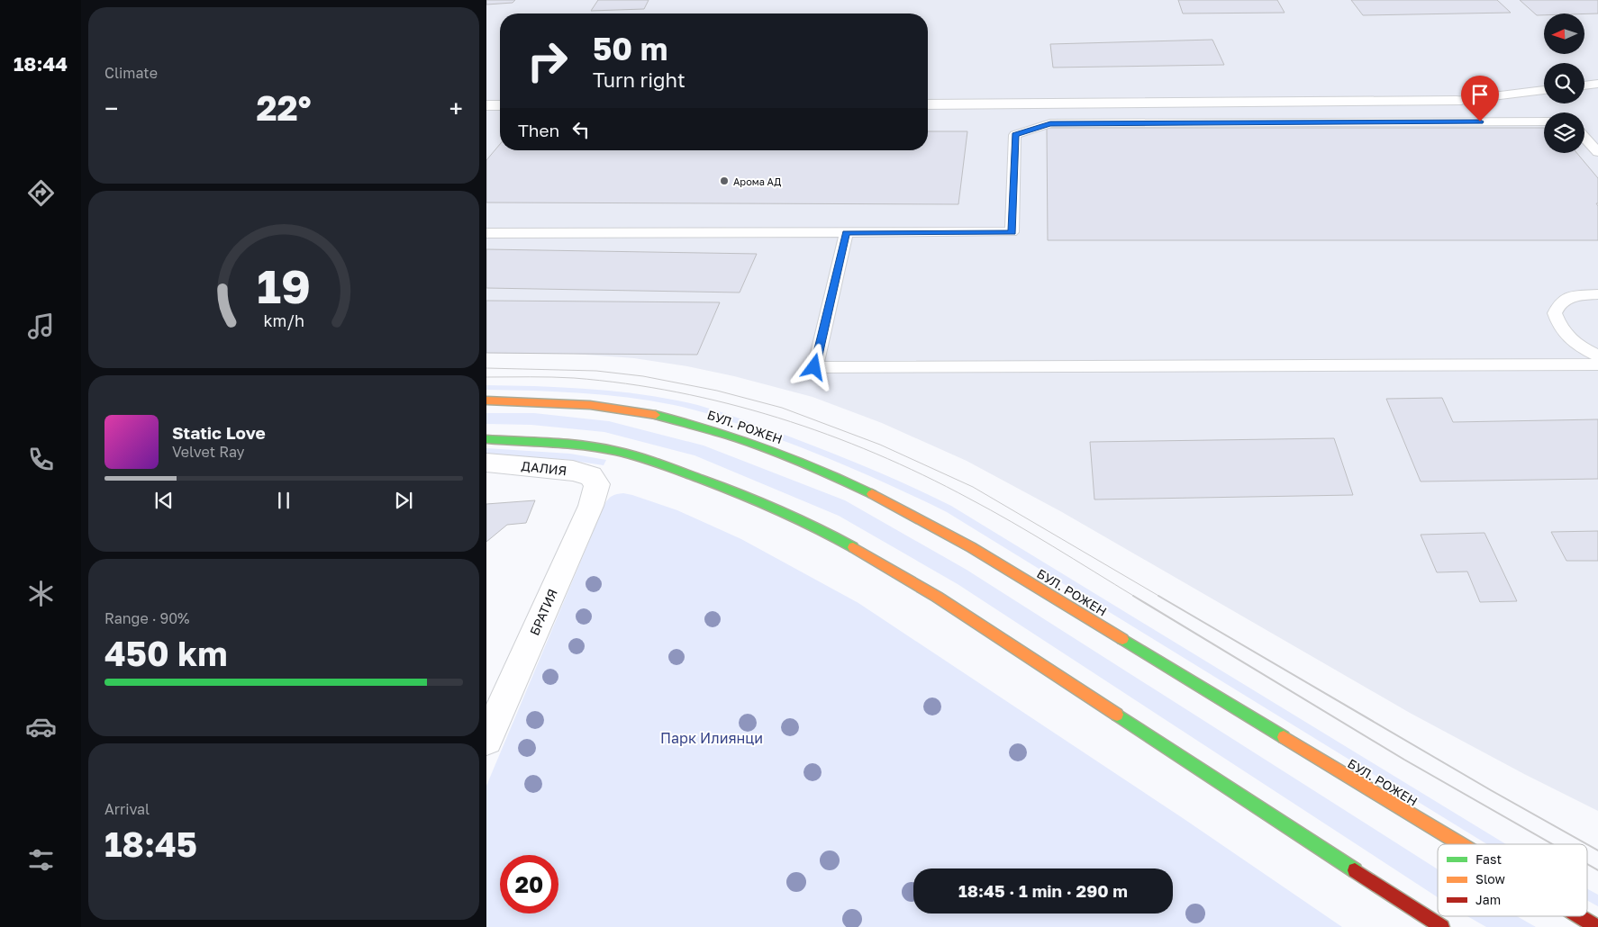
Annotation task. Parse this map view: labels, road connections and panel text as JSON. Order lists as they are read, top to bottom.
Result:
{
  "streets": {
    "main road": ["БУЛ. РОЖЕН"],
    "street": ["ДАЛИЯ", "БРАТИЯ"]
  },
  "crossings": [
    ["ДАЛИЯ", "БРАТИЯ"]
  ],
  "parks": ["Парк Илиянци"],
  "places": ["Арома АД"],
  "legend": ["Fast", "Slow", "Jam"],
  "north": "left",
  "page": {
    "tabs": "18:44",
    "tile": [
      "Climate",
      ["Range · 90%", "450 km"],
      ["Arrival", "18:45"]
    ],
    "turn": ["50 m", "Turn right"],
    "heat": ["−", "22°", "+"],
    "then": "Then",
    "song": ["Static Love", "Velvet Ray"],
    "limit": "20",
    "trip": "18:45 · 1 min · 290 m",
    "gauge": ["19", "km/h"]
  }
}
